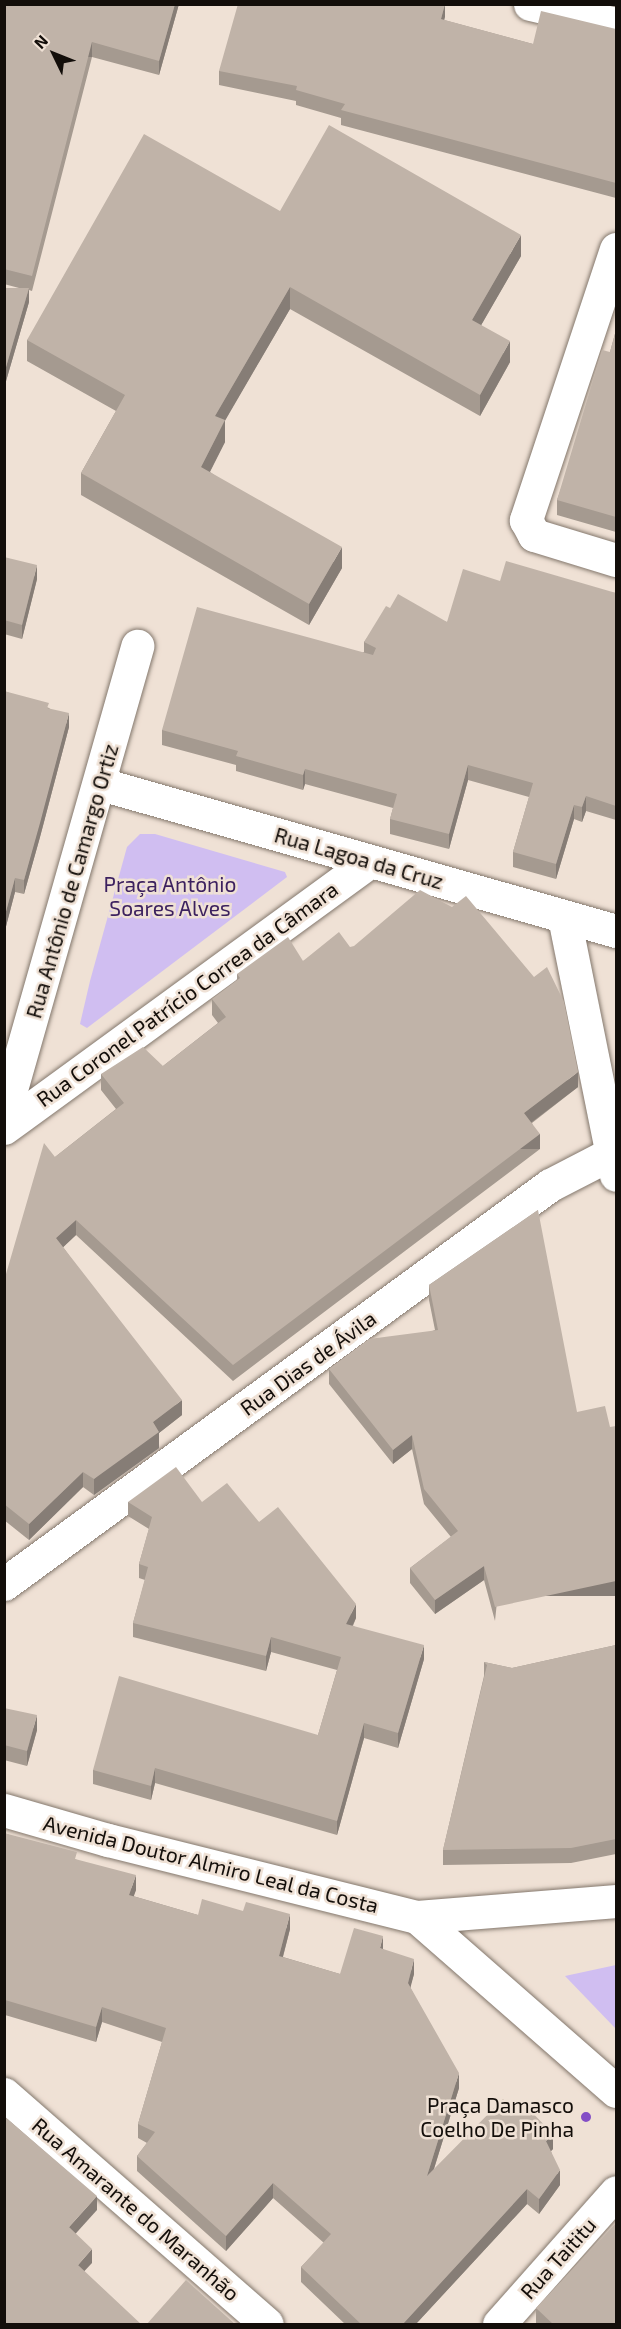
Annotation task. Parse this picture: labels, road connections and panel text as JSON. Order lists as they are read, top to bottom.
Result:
{
  "streets": {
    "street": [
      "Rua Lagoa da Cruz",
      "Rua Antônio de Camargo Ortiz",
      "Rua Coronel Patrício Correa da Câmara",
      "Rua Dias de Ávila",
      "Avenida Doutor Almiro Leal da Costa",
      "Rua Amarante do Maranhão",
      "Rua Taititu"
    ]
  },
  "crossings": [
    ["Rua Lagoa da Cruz", "Rua Antônio de Camargo Ortiz"],
    ["Rua Lagoa da Cruz", "Rua Coronel Patrício Correa da Câmara"]
  ],
  "parks": ["Praça Antônio Soares Alves"],
  "places": ["Praça Damasco Coelho De Pinha"],
  "north": "top left"
}
